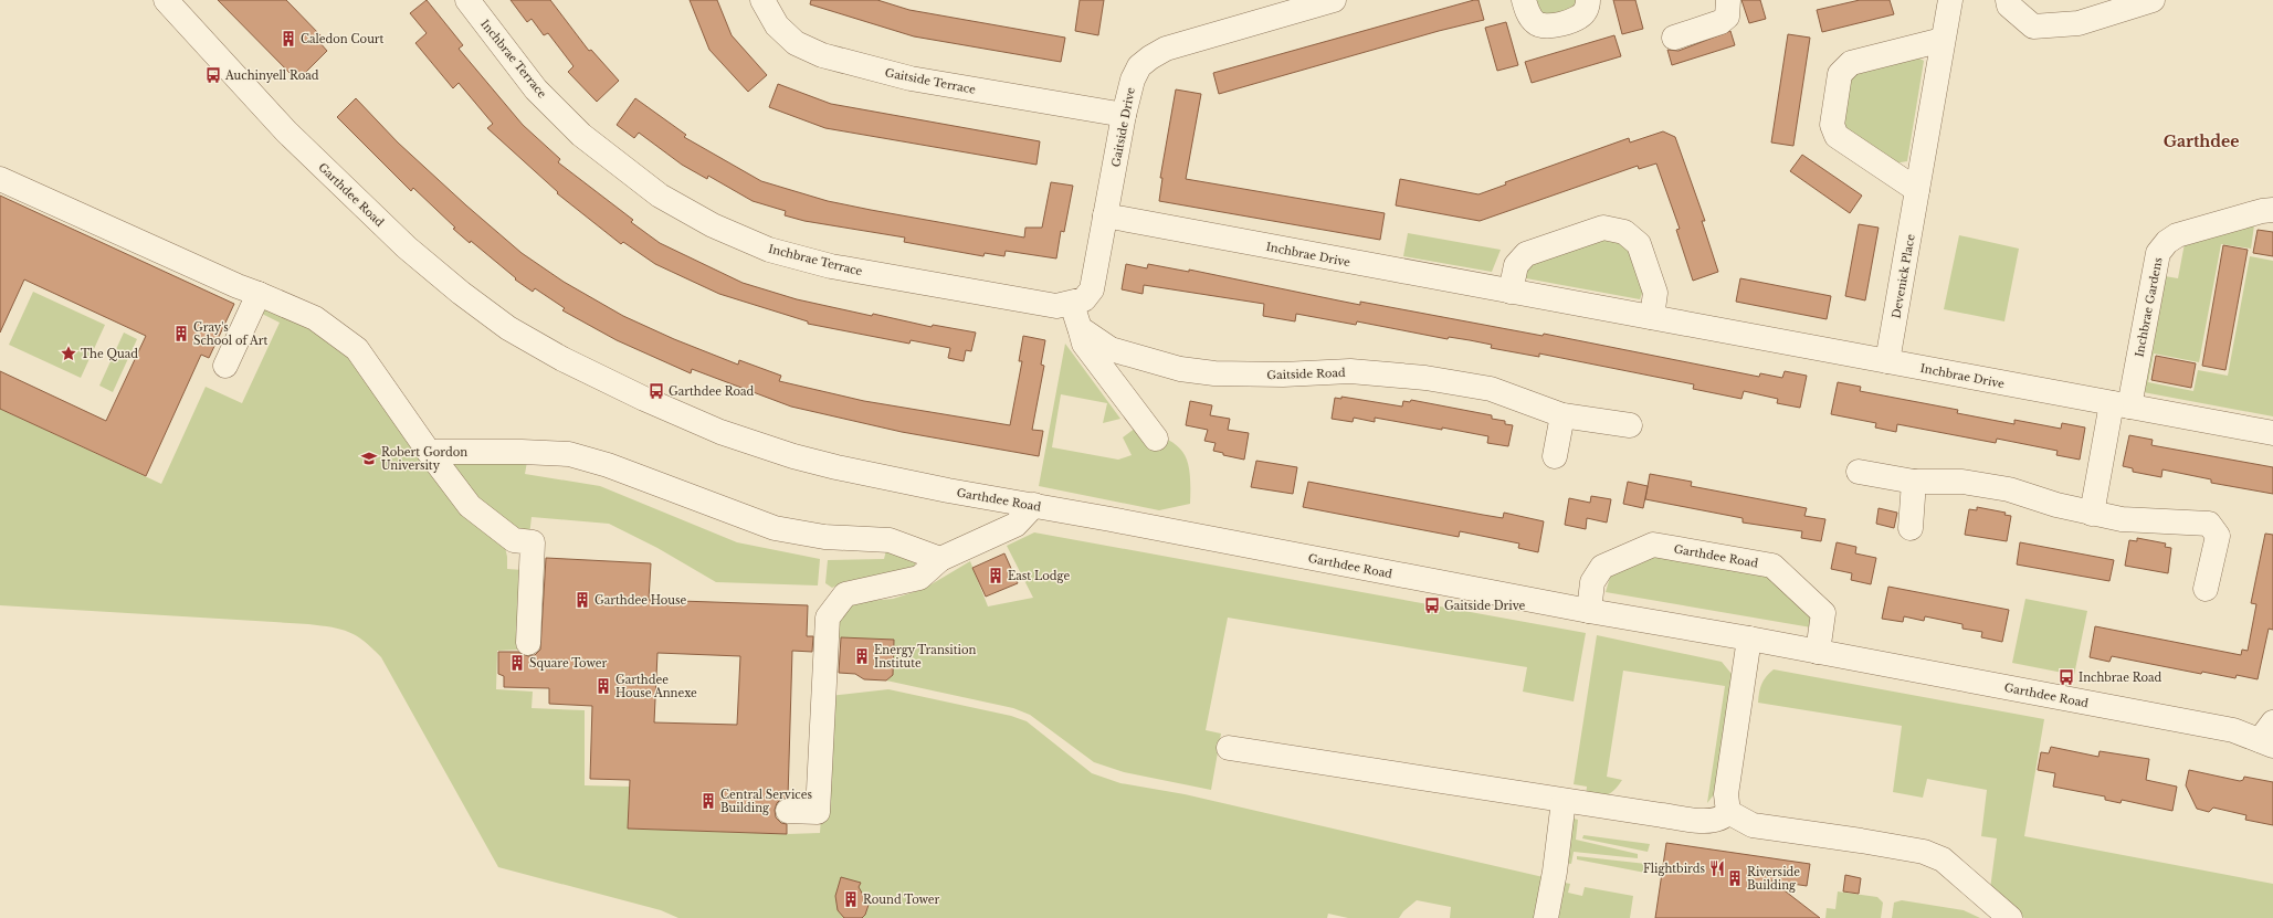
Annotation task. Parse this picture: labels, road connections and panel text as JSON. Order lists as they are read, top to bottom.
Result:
{
  "streets": {
    "street": [
      "Inchbrae Terrace",
      "Gaitside Terrace",
      "Gaitside Drive",
      "Garthdee Road",
      "Inchbrae Drive",
      "Devenick Place",
      "Inchbrae Gardens",
      "Gaitside Road"
    ]
  },
  "crossings": [
    ["Inchbrae Terrace", "Gaitside Drive"],
    ["Gaitside Terrace", "Gaitside Drive"],
    ["Gaitside Drive", "Inchbrae Drive"],
    ["Inchbrae Drive", "Devenick Place"],
    ["Inchbrae Drive", "Inchbrae Gardens"]
  ],
  "districts": ["Garthdee"],
  "places": {
    "building": [
      "Caledon Court",
      "Gray's School of Art",
      "East Lodge",
      "Garthdee House",
      "Energy Transition Institute",
      "Square Tower",
      "Garthdee House Annexe",
      "Central Services Building",
      "Riverside Building",
      "Round Tower"
    ],
    "bus stop": [
      "Auchinyell Road",
      "Garthdee Road",
      "Gaitside Drive",
      "Inchbrae Road"
    ],
    "place": ["The Quad"],
    "school or university": ["Robert Gordon University"],
    "restaurant": ["Flightbirds"]
  }
}
